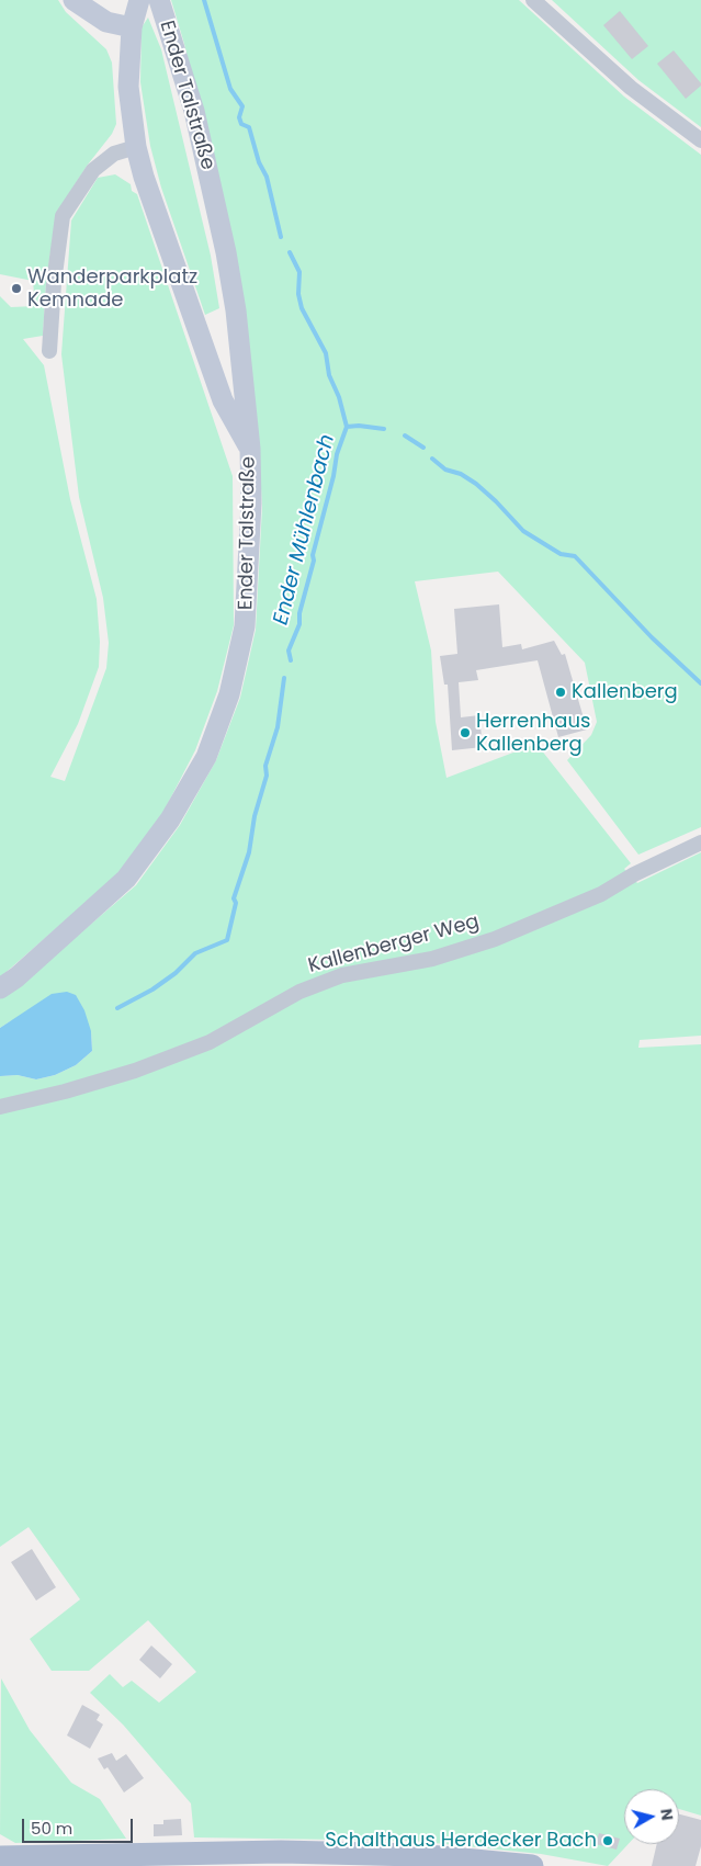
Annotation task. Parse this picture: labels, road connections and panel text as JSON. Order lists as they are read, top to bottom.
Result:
{
  "streets": {
    "main road": ["Ender Talstraße"],
    "street": ["Kallenberger Weg"]
  },
  "water": ["Ender Mühlenbach"],
  "places": [
    "Wanderparkplatz Kemnade",
    "Kallenberg",
    "Herrenhaus Kallenberg",
    "Schalthaus Herdecker Bach"
  ],
  "scale_bar": "50 m",
  "north": "right"
}
